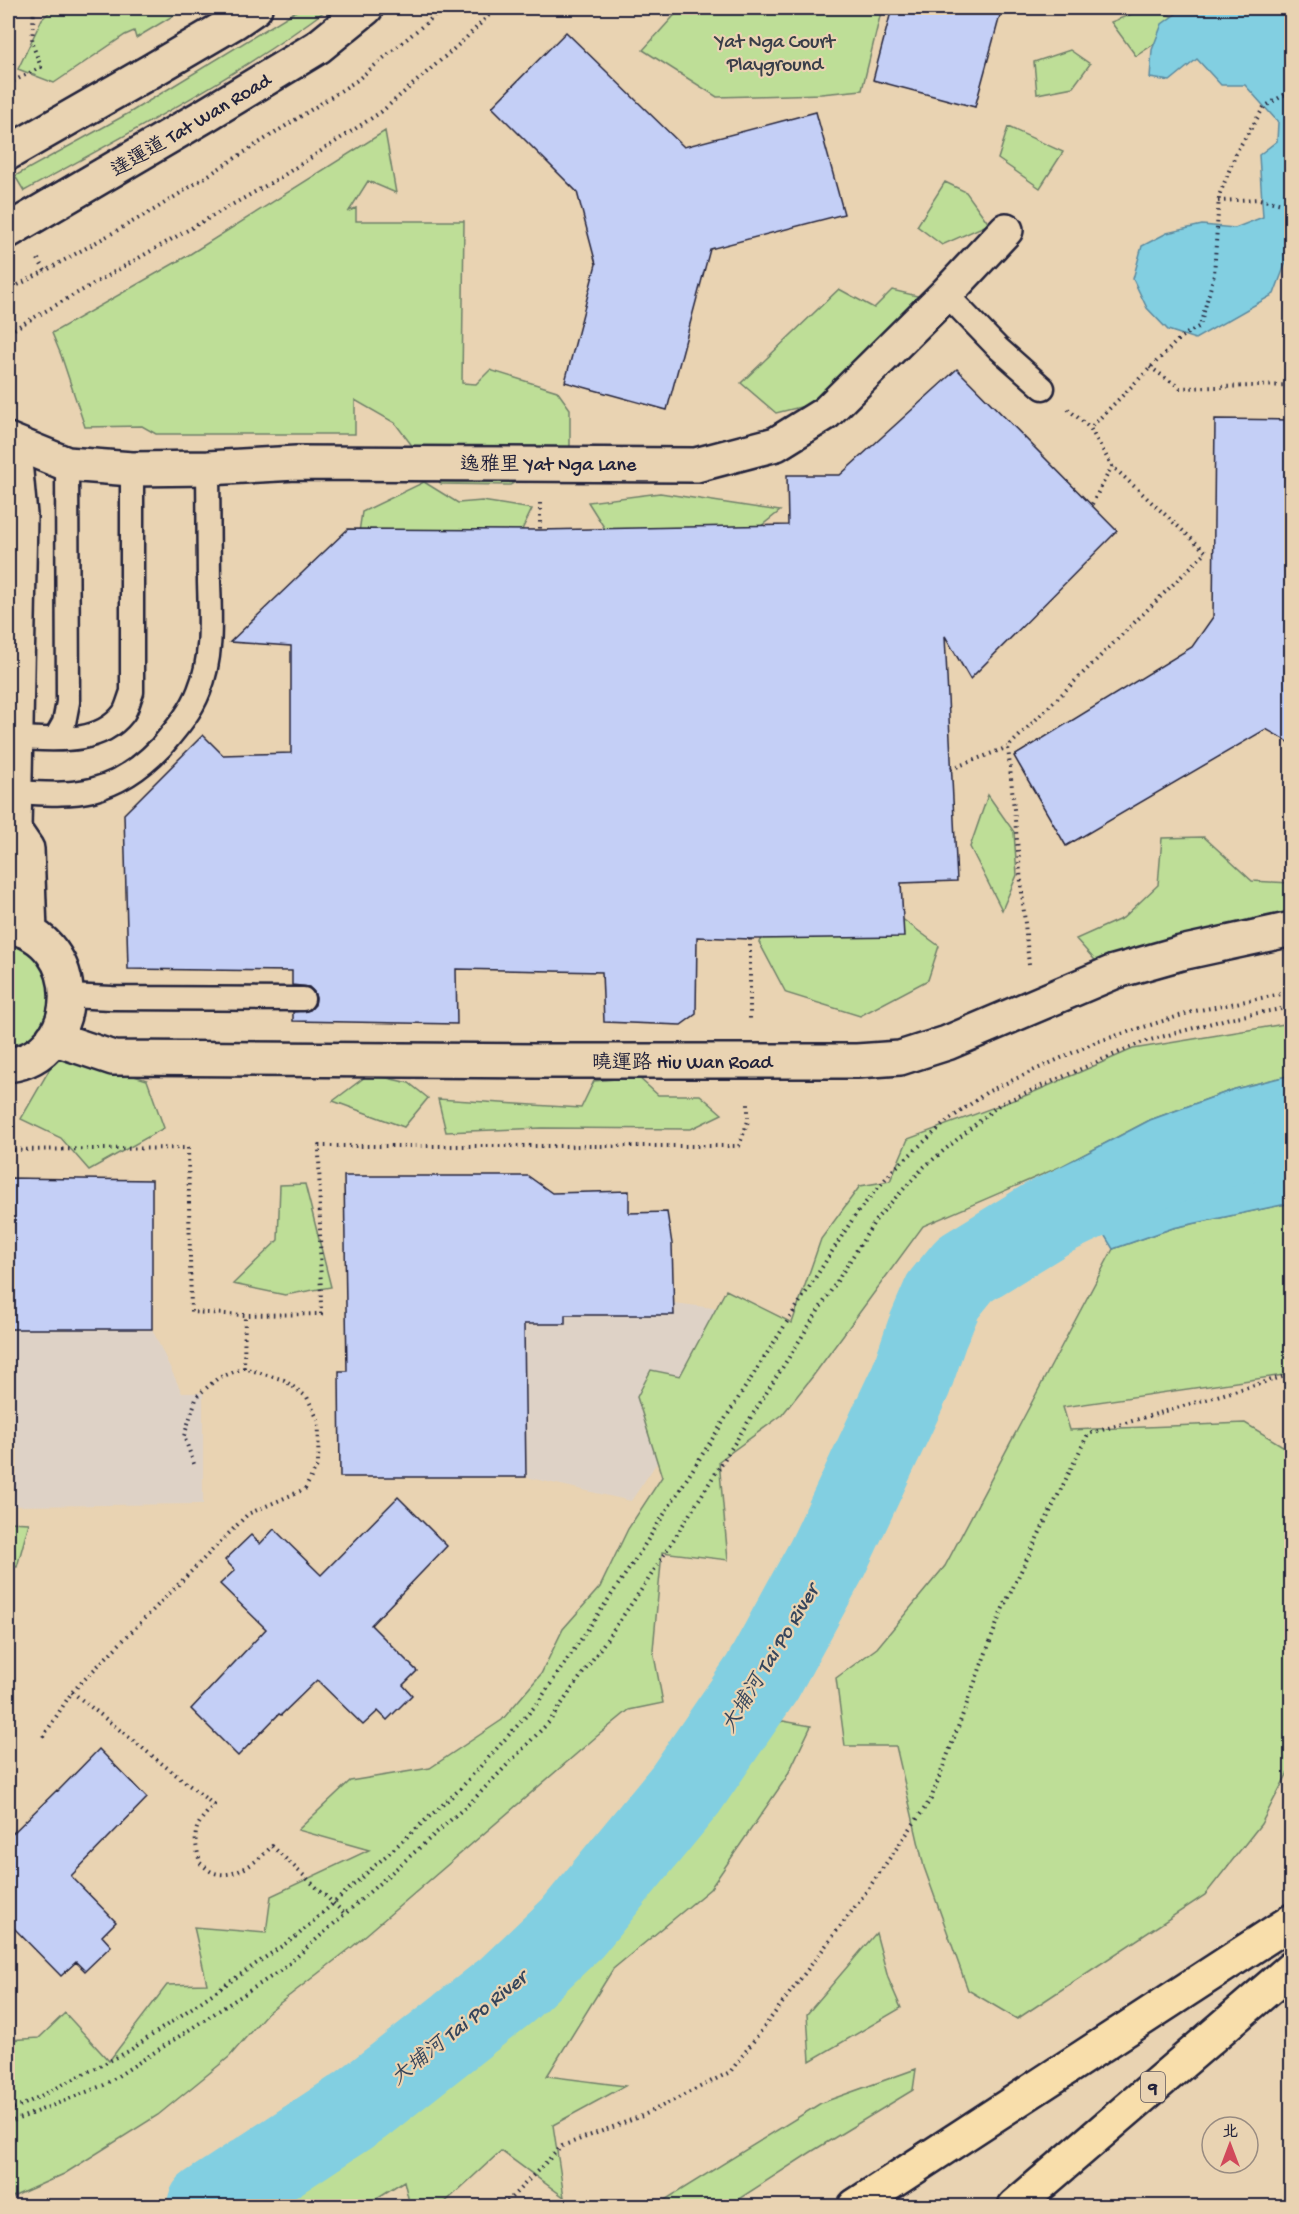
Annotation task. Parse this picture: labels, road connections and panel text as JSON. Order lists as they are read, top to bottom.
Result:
{
  "streets": {
    "highway": ["9"],
    "street": ["達運道 Tat Wan Road", "逸雅里 Yat Nga Lane", "曉運路 Hiu Wan Road"]
  },
  "water": ["大埔河 Tai Po River"],
  "parks": ["Yat Nga Court Playground"],
  "north": "top"
}
